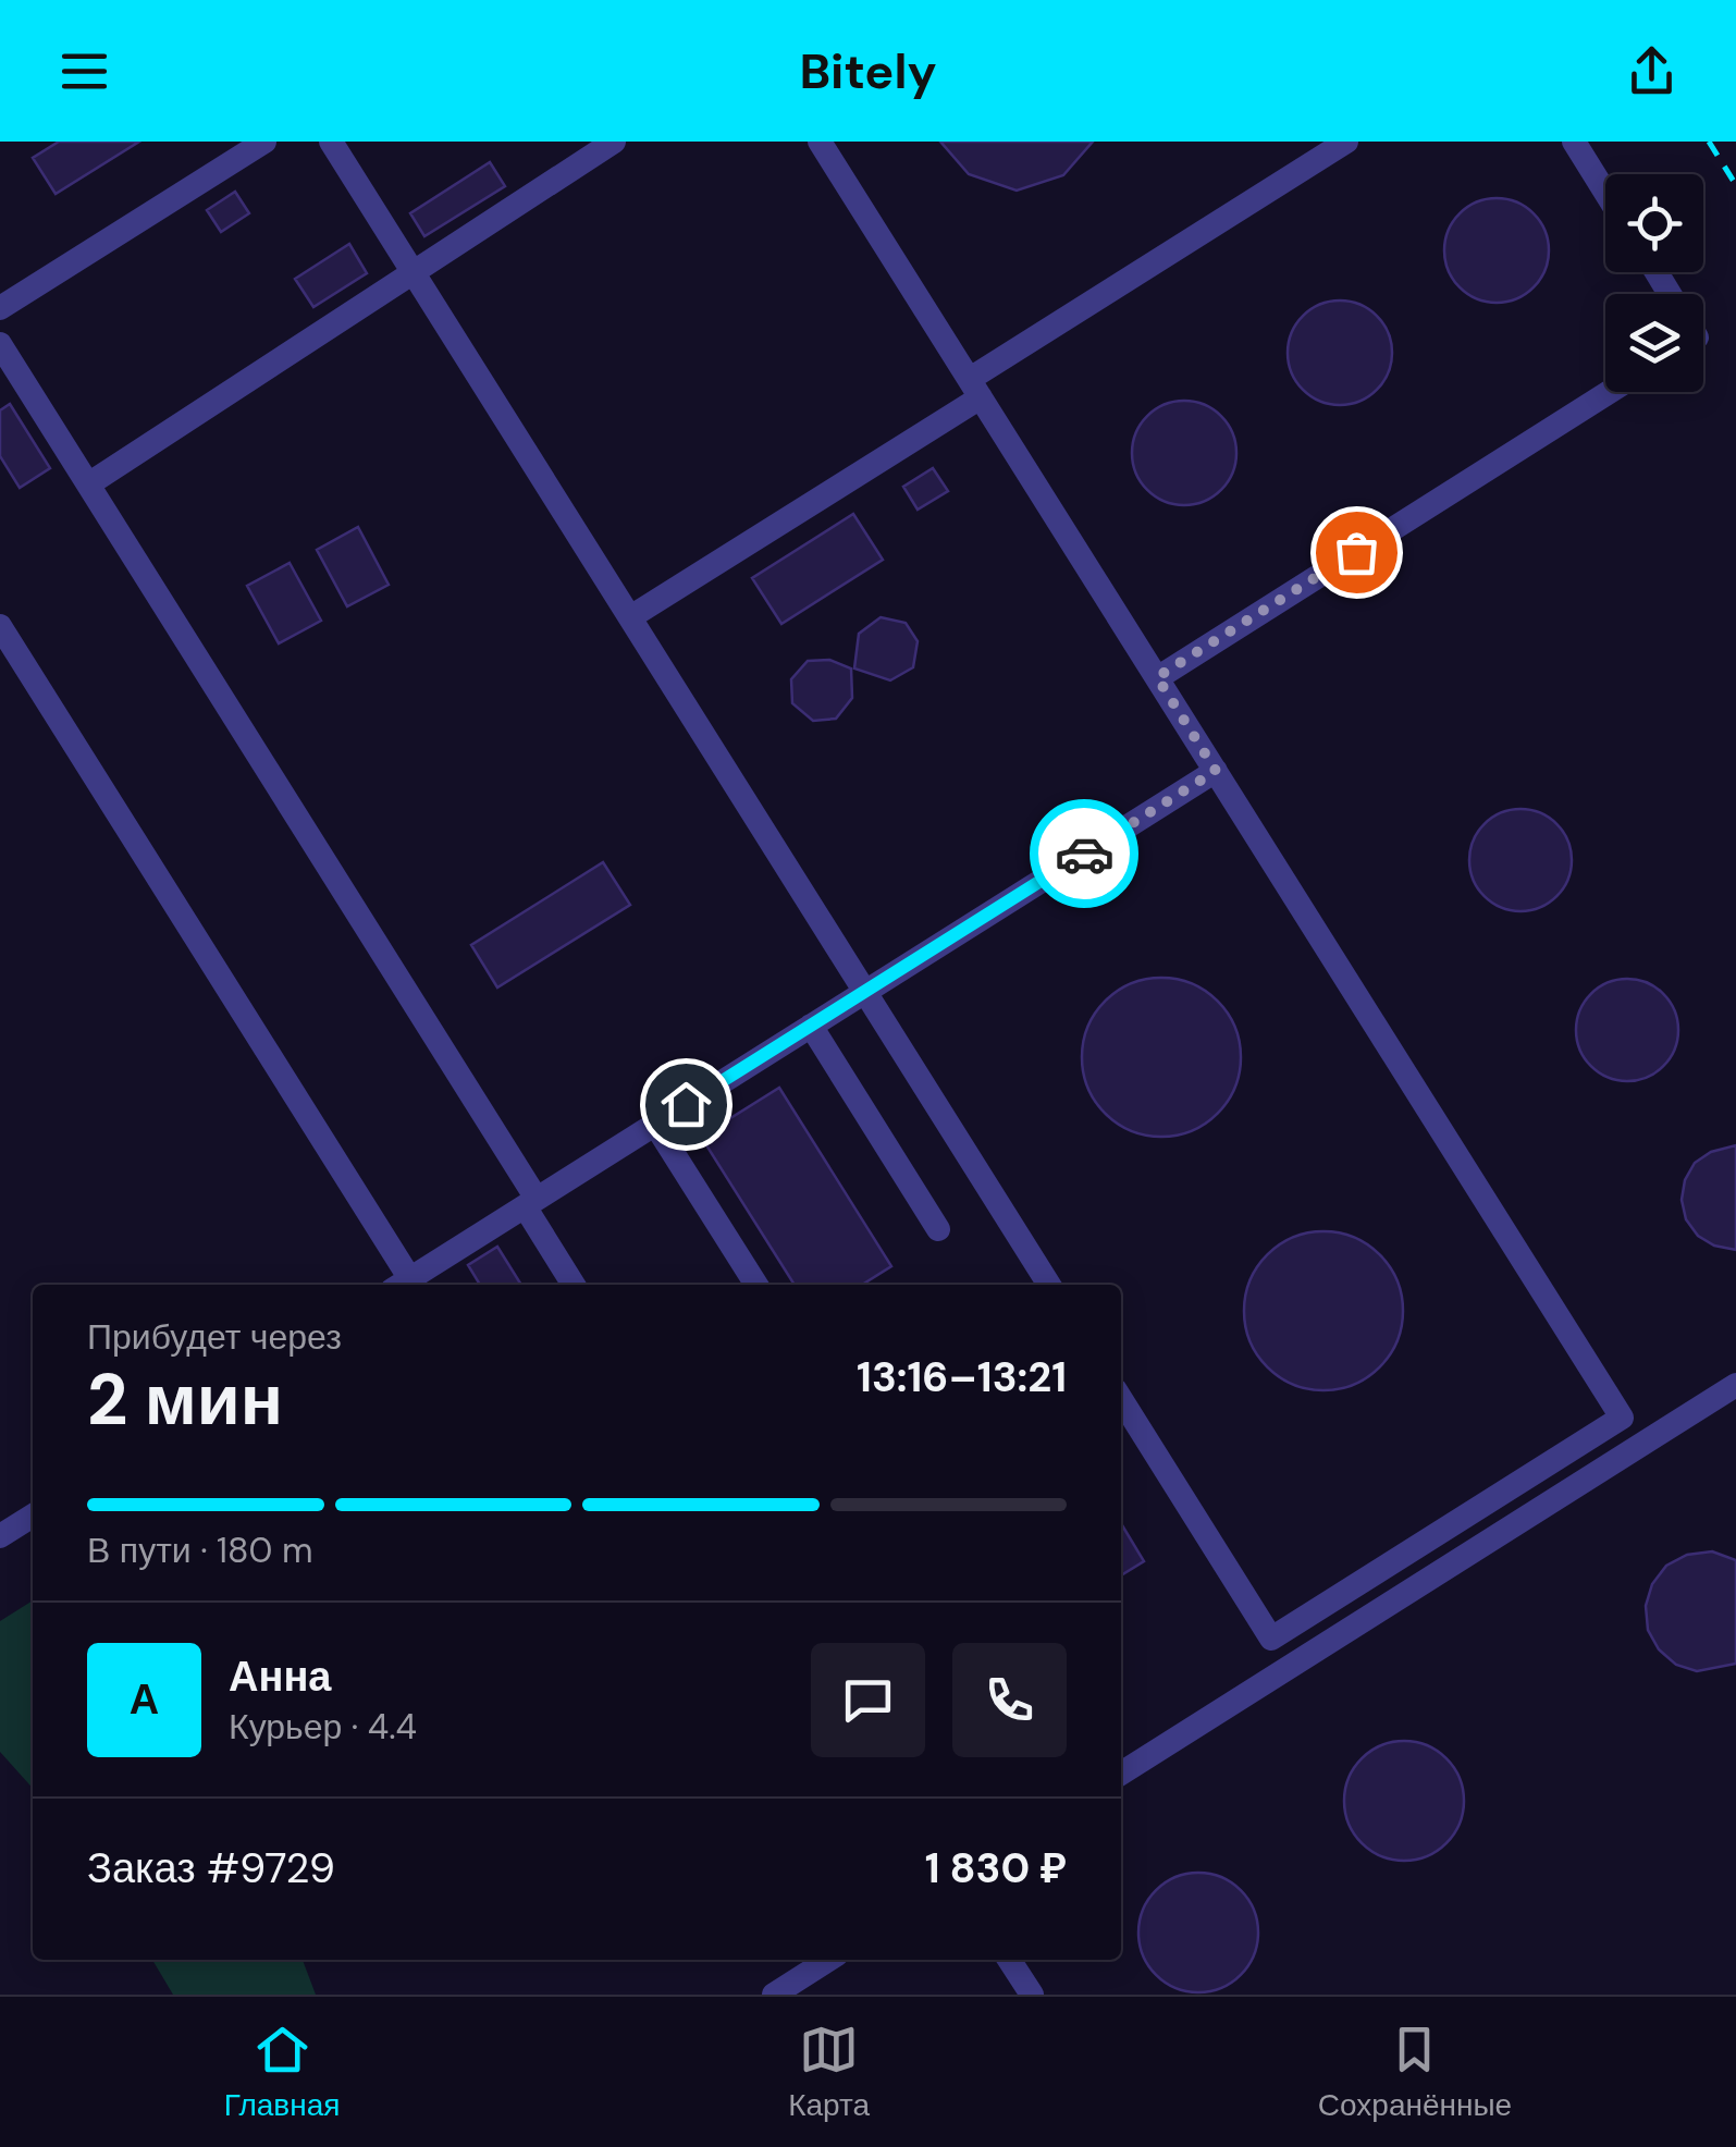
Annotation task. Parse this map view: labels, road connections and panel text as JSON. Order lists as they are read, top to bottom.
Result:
{
  "page": {
    "header": "Bitely",
    "heading": ["2 мин", "Прибудет через", "13:16–13:21"],
    "panel": [
      "Анна",
      "Курьер · 4.4",
      "Заказ #9729",
      "1 830 ₽"
    ],
    "bar": "В пути · 180 m",
    "round": "А",
    "tabs": ["Главная", "Карта", "Сохранённые"]
  }
}
